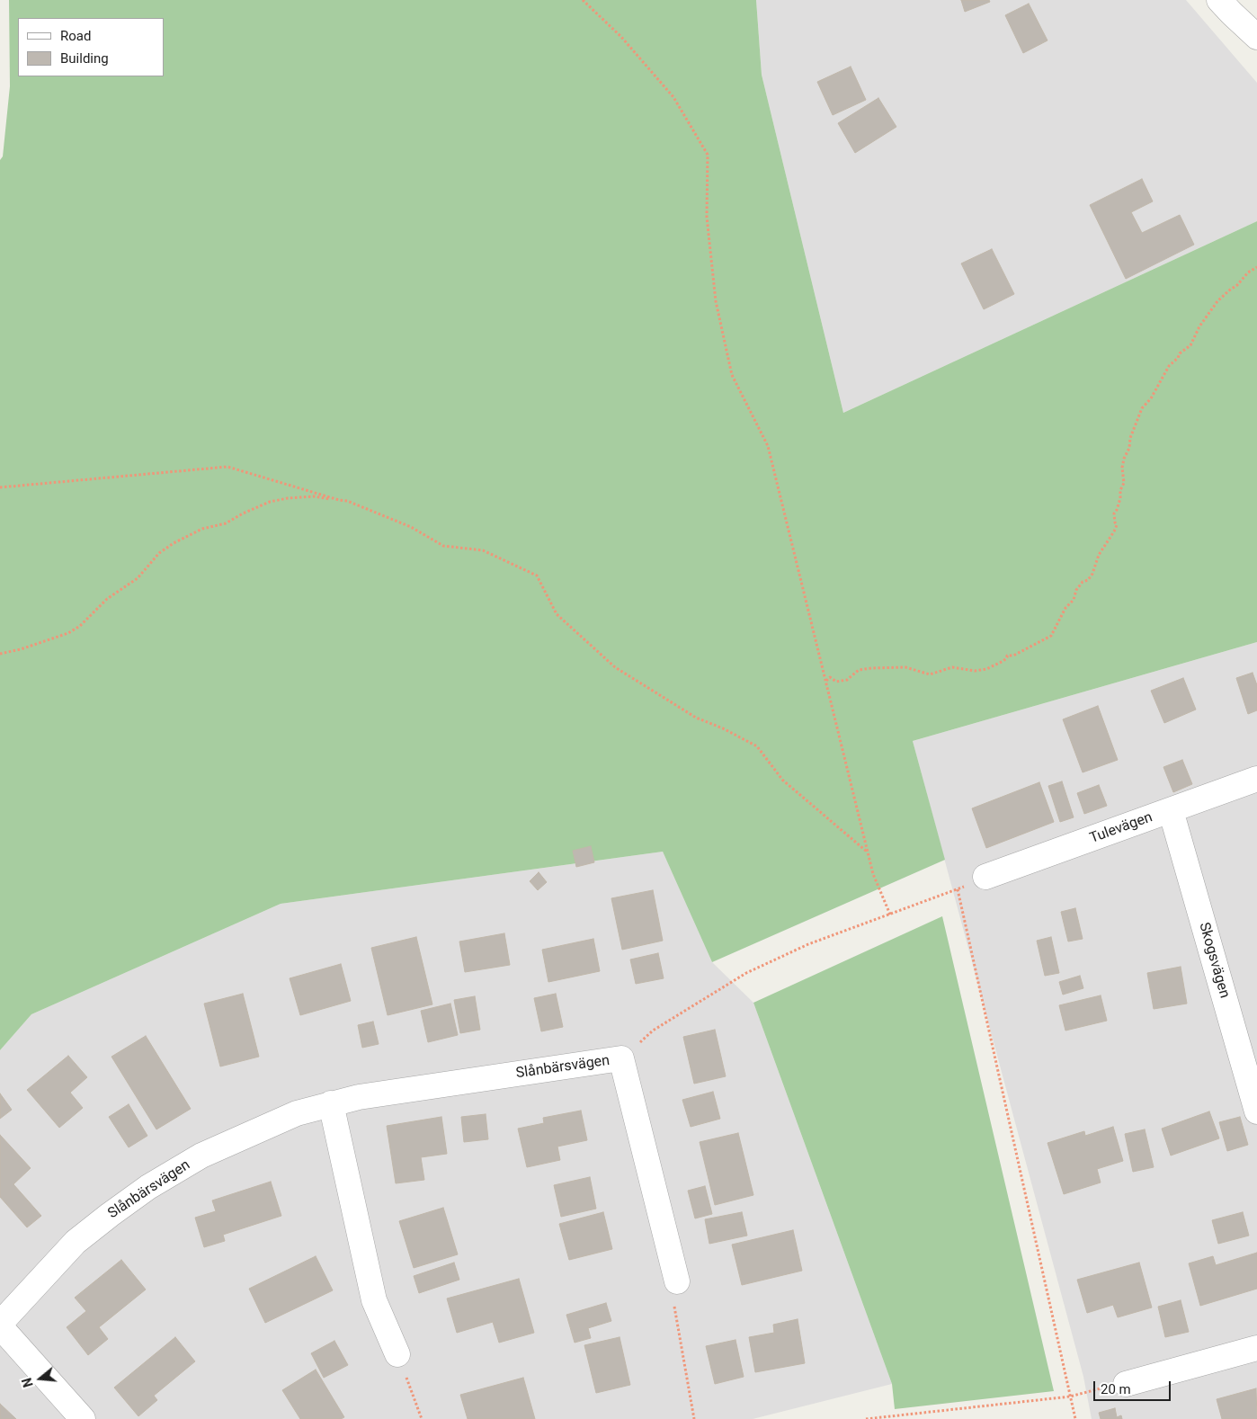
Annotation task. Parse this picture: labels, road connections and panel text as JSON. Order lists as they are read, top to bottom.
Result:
{
  "streets": {
    "street": ["Tulevägen", "Skogsvägen", "Slånbärsvägen"]
  },
  "crossings": [
    ["Tulevägen", "Skogsvägen"]
  ],
  "legend": ["Road", "Building"],
  "scale_bar": "20 m",
  "north": "left"
}
